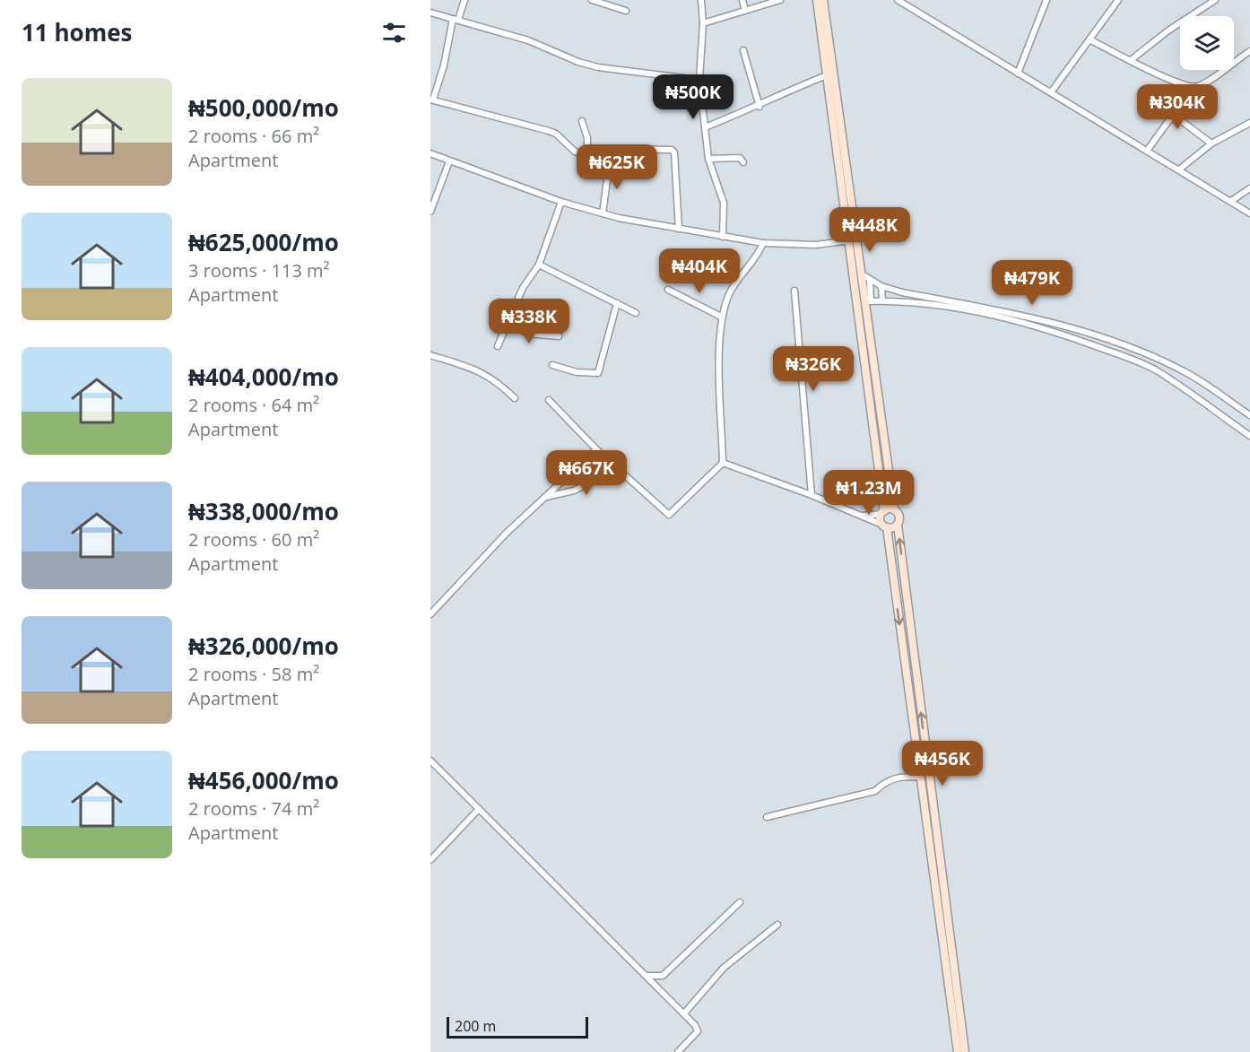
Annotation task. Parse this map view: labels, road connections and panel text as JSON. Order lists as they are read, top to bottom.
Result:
{
  "scale_bar": "200 m",
  "page": {
    "heading": "11 homes",
    "list": [
      {
        "name": "₦500,000/mo",
        "note": "2 rooms · 66 m² · Apartment"
      },
      {
        "name": "₦625,000/mo",
        "note": "3 rooms · 113 m² · Apartment"
      },
      {
        "name": "₦404,000/mo",
        "note": "2 rooms · 64 m² · Apartment"
      },
      {
        "name": "₦338,000/mo",
        "note": "2 rooms · 60 m² · Apartment"
      },
      {
        "name": "₦326,000/mo",
        "note": "2 rooms · 58 m² · Apartment"
      },
      {
        "name": "₦456,000/mo",
        "note": "2 rooms · 74 m² · Apartment"
      }
    ],
    "price": [
      "₦500K",
      "₦304K",
      "₦625K",
      "₦448K",
      "₦404K",
      "₦479K",
      "₦338K",
      "₦326K",
      "₦667K",
      "₦1.23M",
      "₦456K"
    ],
    "scale": "200 m"
  }
}
